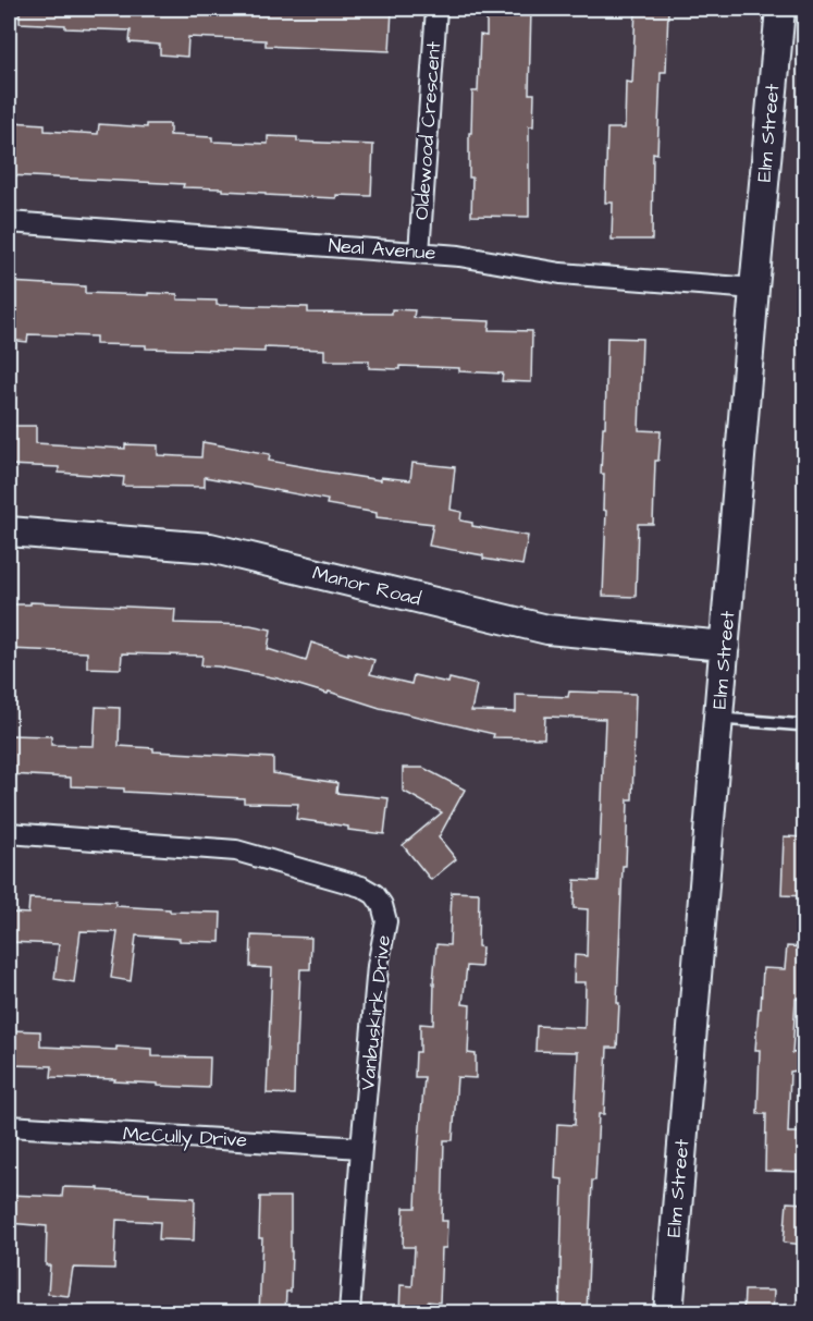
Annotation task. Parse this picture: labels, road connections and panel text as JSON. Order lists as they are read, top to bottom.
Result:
{
  "streets": {
    "main road": ["Elm Street", "Manor Road"],
    "street": [
      "Oldewood Crescent",
      "Neal Avenue",
      "Vanbuskirk Drive",
      "McCully Drive"
    ]
  },
  "crossings": [
    ["Oldewood Crescent", "Neal Avenue"],
    ["Elm Street", "Neal Avenue"],
    ["Elm Street", "Manor Road"],
    ["Vanbuskirk Drive", "McCully Drive"]
  ]
}
